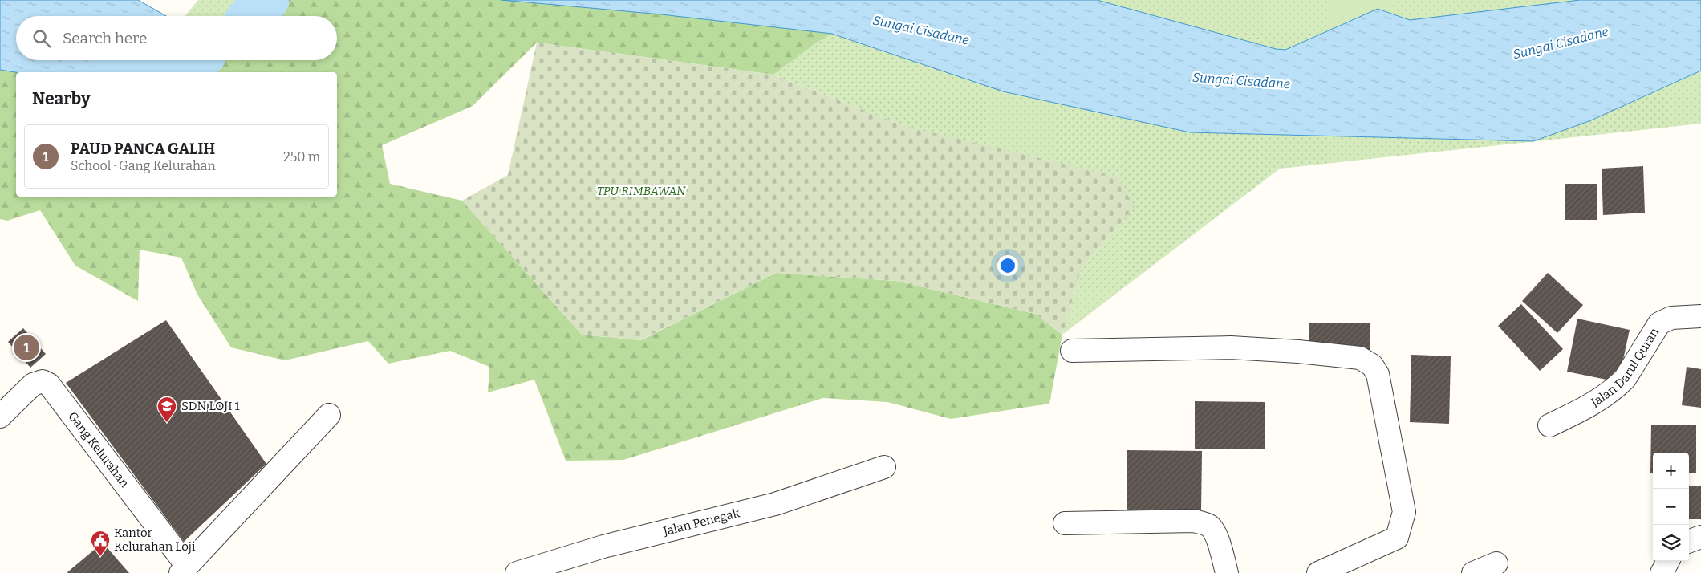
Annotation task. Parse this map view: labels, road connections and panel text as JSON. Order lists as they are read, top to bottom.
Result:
{
  "streets": {
    "street": ["Jalan Darul Quran", "Gang Kelurahan", "Jalan Penegak"]
  },
  "water": ["Sungai Cisadane"],
  "parks": ["TPU RIMBAWAN"],
  "places": {
    "school or university": ["SDN LOJI 1"],
    "public building": ["Kantor Kelurahan Loji"]
  },
  "page": {
    "search": "Search here",
    "heading": "Nearby",
    "list": [
      {
        "mark": "1",
        "name": "PAUD PANCA GALIH",
        "note": "School · Gang Kelurahan",
        "value": "250 m"
      }
    ],
    "pins": "1",
    "map_buttons": ["+", "−"]
  }
}
